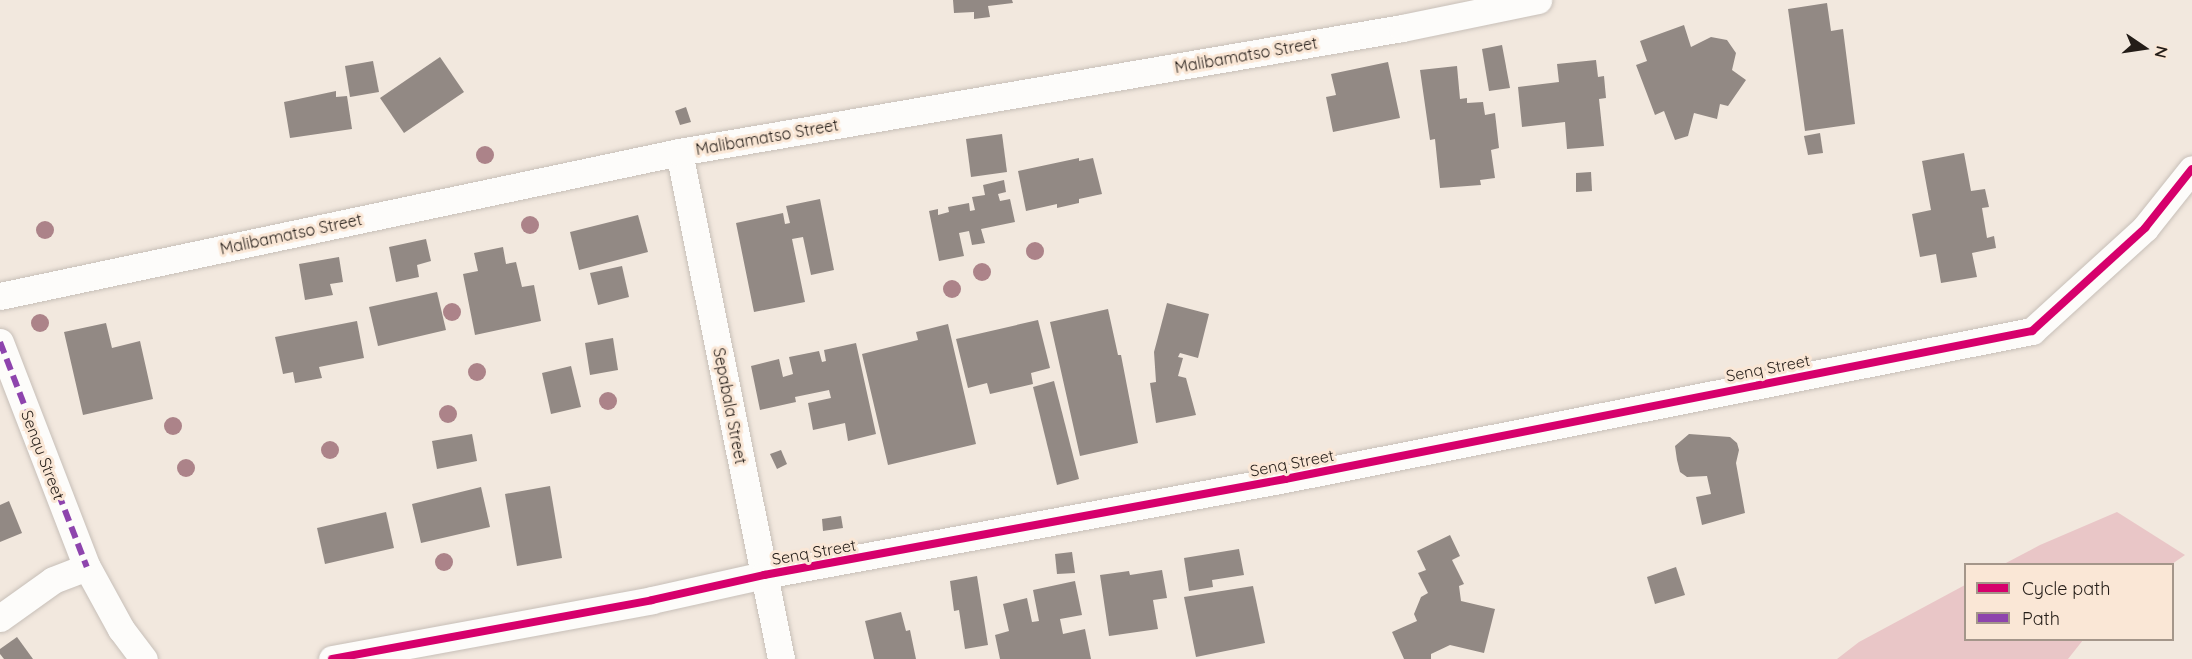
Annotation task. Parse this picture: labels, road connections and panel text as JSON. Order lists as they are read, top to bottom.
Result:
{
  "streets": {
    "street": [
      "Malibamatso Street",
      "Senq Street",
      "Sepabala Street",
      "Senqu Street"
    ]
  },
  "crossings": [
    ["Malibamatso Street", "Sepabala Street"],
    ["Senq Street", "Sepabala Street"]
  ],
  "legend": ["Cycle path", "Path"],
  "north": "right"
}
